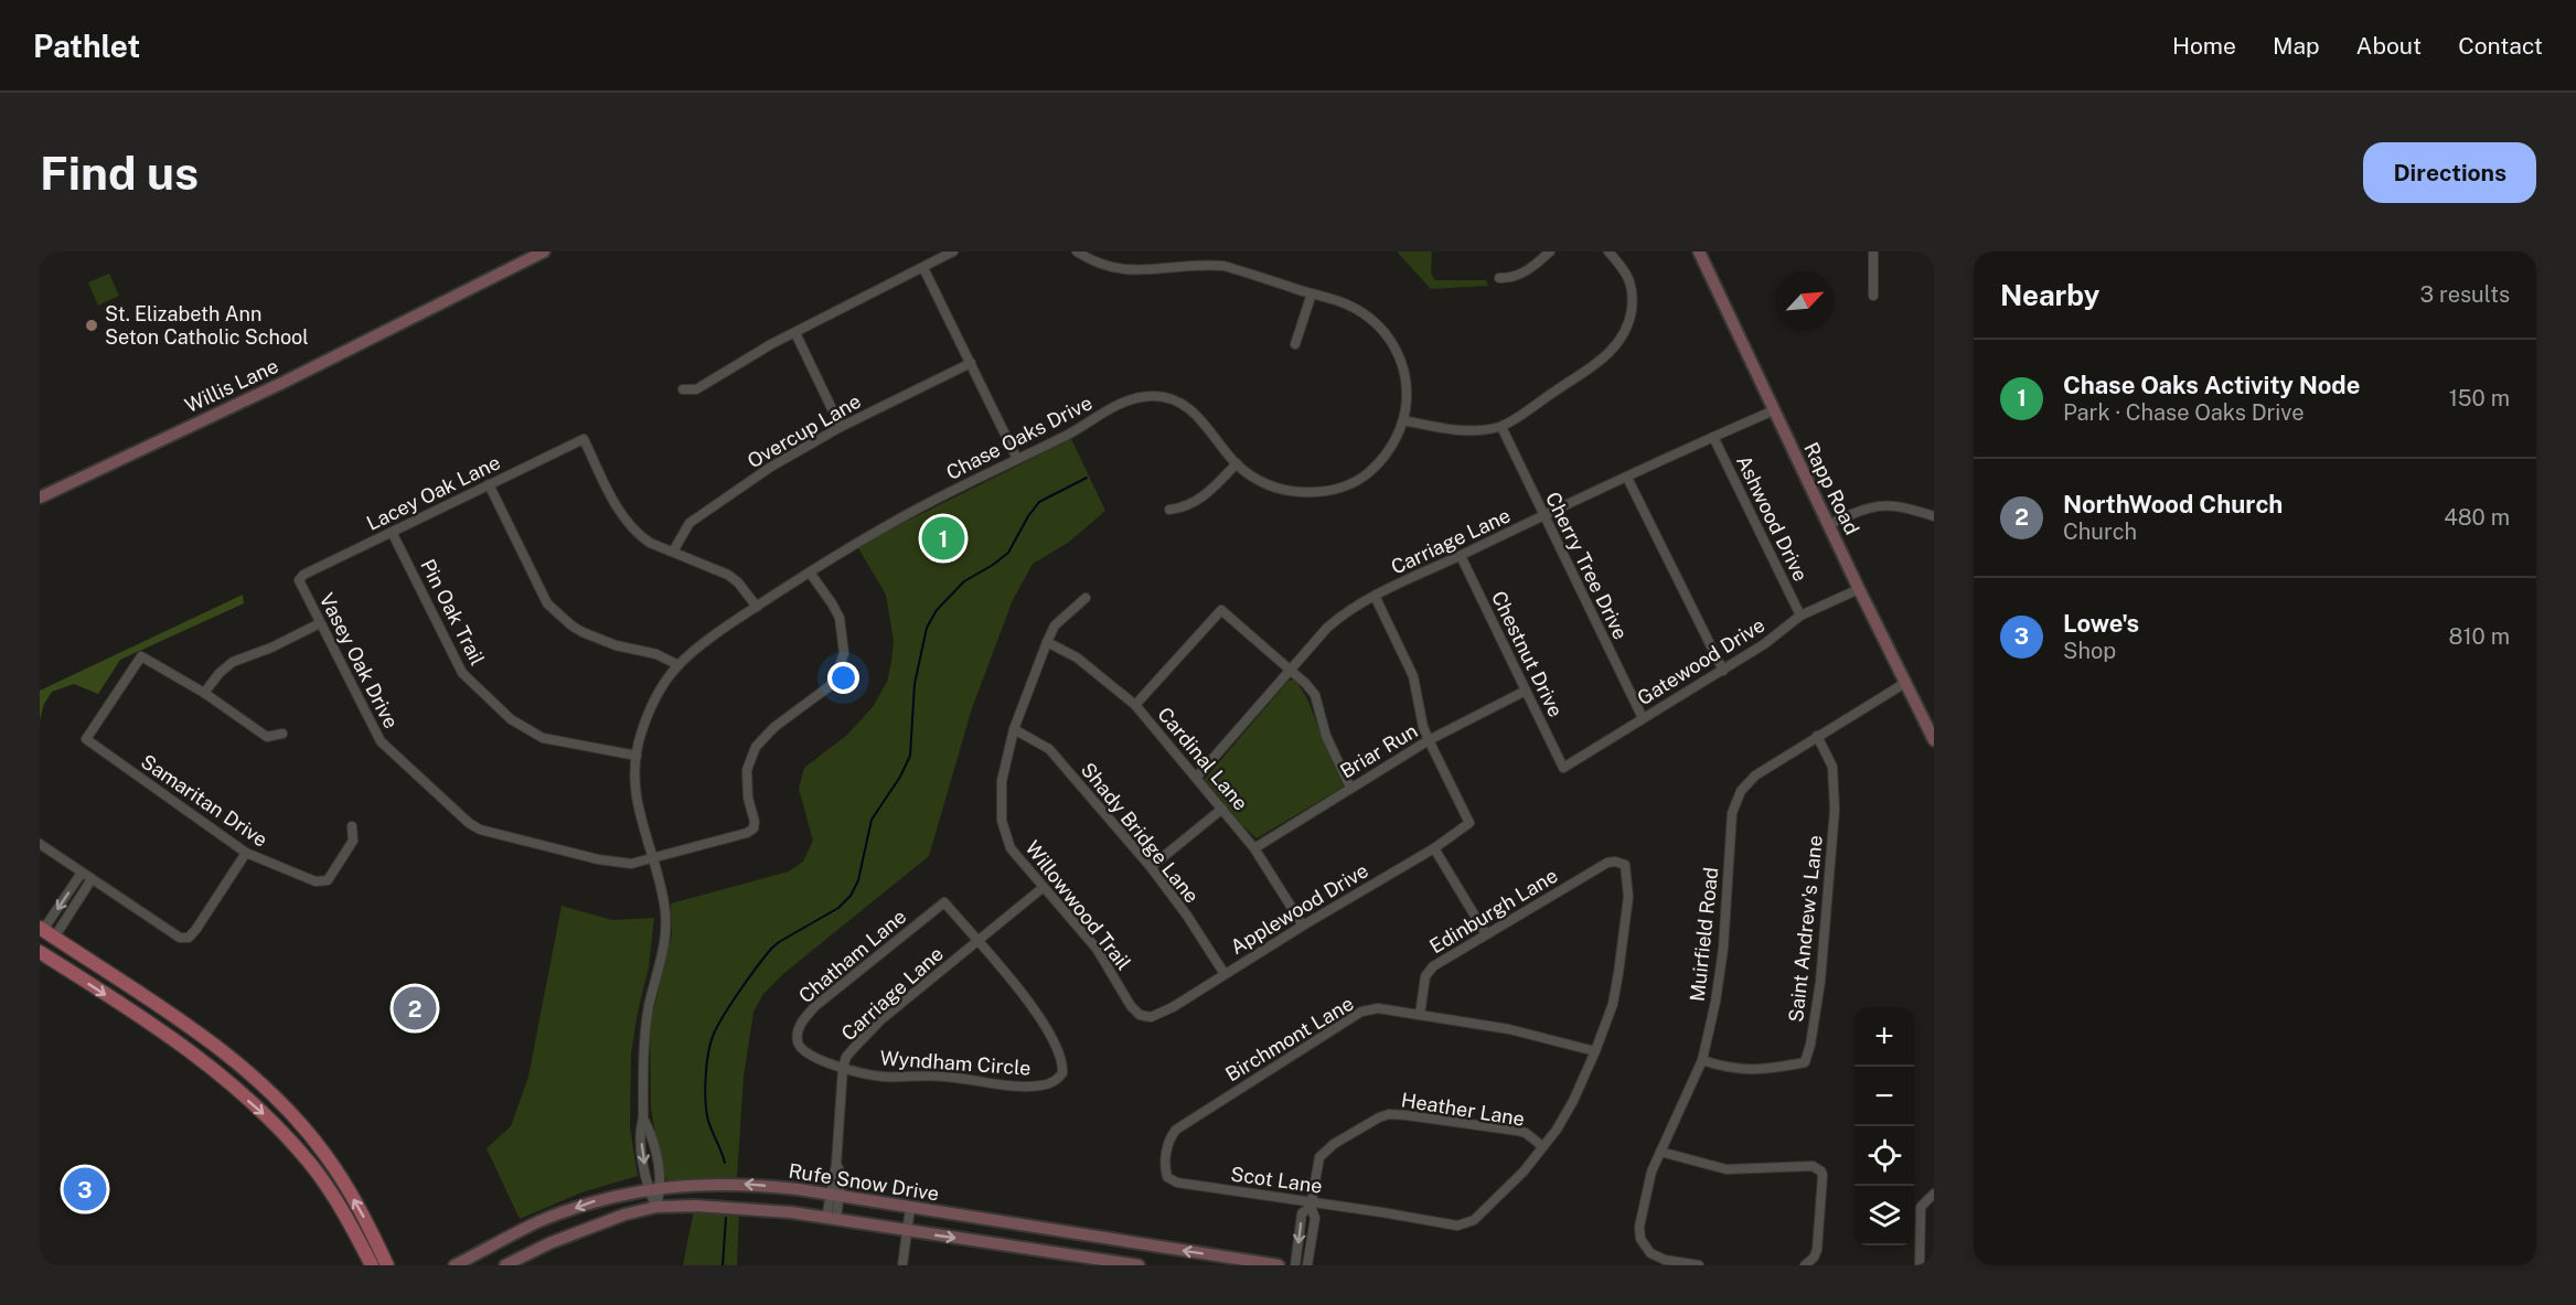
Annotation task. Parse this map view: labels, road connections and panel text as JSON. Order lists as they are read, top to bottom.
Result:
{
  "streets": {
    "main road": ["Willis Lane", "Rapp Road", "Rufe Snow Drive"],
    "street": [
      "Overcup Lane",
      "Chase Oaks Drive",
      "Lacey Oak Lane",
      "Ashwood Drive",
      "Carriage Lane",
      "Cherry Tree Drive",
      "Pin Oak Trail",
      "Chestnut Drive",
      "Vasey Oak Drive",
      "Gatewood Drive",
      "Briar Run",
      "Cardinal Lane",
      "Samaritan Drive",
      "Shady Bridge Lane",
      "Willowwood Trail",
      "Applewood Drive",
      "Edinburgh Lane",
      "Saint Andrew's Lane",
      "Muirfield Road",
      "Chatham Lane",
      "Birchmont Lane",
      "Wyndham Circle",
      "Heather Lane",
      "Scot Lane"
    ]
  },
  "crossings": [
    ["Overcup Lane", "Lacey Oak Lane"],
    ["Chase Oaks Drive", "Pin Oak Trail"],
    ["Chase Oaks Drive", "Vasey Oak Drive"],
    ["Chase Oaks Drive", "Rufe Snow Drive"],
    ["Rapp Road", "Carriage Lane"],
    ["Rapp Road", "Gatewood Drive"],
    ["Rapp Road", "Muirfield Road"],
    ["Lacey Oak Lane", "Pin Oak Trail"],
    ["Lacey Oak Lane", "Vasey Oak Drive"],
    ["Ashwood Drive", "Carriage Lane"],
    ["Ashwood Drive", "Gatewood Drive"],
    ["Carriage Lane", "Cherry Tree Drive"],
    ["Carriage Lane", "Chestnut Drive"],
    ["Carriage Lane", "Cardinal Lane"],
    ["Carriage Lane", "Willowwood Trail"],
    ["Carriage Lane", "Chatham Lane"],
    ["Carriage Lane", "Wyndham Circle"],
    ["Carriage Lane", "Rufe Snow Drive"],
    ["Cherry Tree Drive", "Gatewood Drive"],
    ["Chestnut Drive", "Gatewood Drive"],
    ["Chestnut Drive", "Briar Run"],
    ["Briar Run", "Cardinal Lane"],
    ["Briar Run", "Applewood Drive"],
    ["Cardinal Lane", "Willowwood Trail"],
    ["Cardinal Lane", "Applewood Drive"],
    ["Shady Bridge Lane", "Willowwood Trail"],
    ["Shady Bridge Lane", "Applewood Drive"],
    ["Willowwood Trail", "Applewood Drive"],
    ["Edinburgh Lane", "Birchmont Lane"],
    ["Edinburgh Lane", "Scot Lane"],
    ["Saint Andrew's Lane", "Muirfield Road"],
    ["Chatham Lane", "Wyndham Circle"],
    ["Birchmont Lane", "Scot Lane"],
    ["Heather Lane", "Scot Lane"]
  ],
  "places": ["St. Elizabeth Ann Seton Catholic School"],
  "north": "top right",
  "page": {
    "header": "Pathlet",
    "nav": [
      "Home",
      "Map",
      "About",
      "Contact"
    ],
    "buttons": "Directions",
    "title": "Find us",
    "heading": ["Nearby", "3 results"],
    "list": [
      {
        "mark": "1",
        "name": "Chase Oaks Activity Node",
        "note": "Park · Chase Oaks Drive",
        "value": "150 m"
      },
      {
        "mark": "2",
        "name": "NorthWood Church",
        "note": "Church",
        "value": "480 m"
      },
      {
        "mark": "3",
        "name": "Lowe's",
        "note": "Shop",
        "value": "810 m"
      }
    ],
    "pins": ["1", "2", "3"],
    "map_buttons": ["+", "−"]
  }
}
